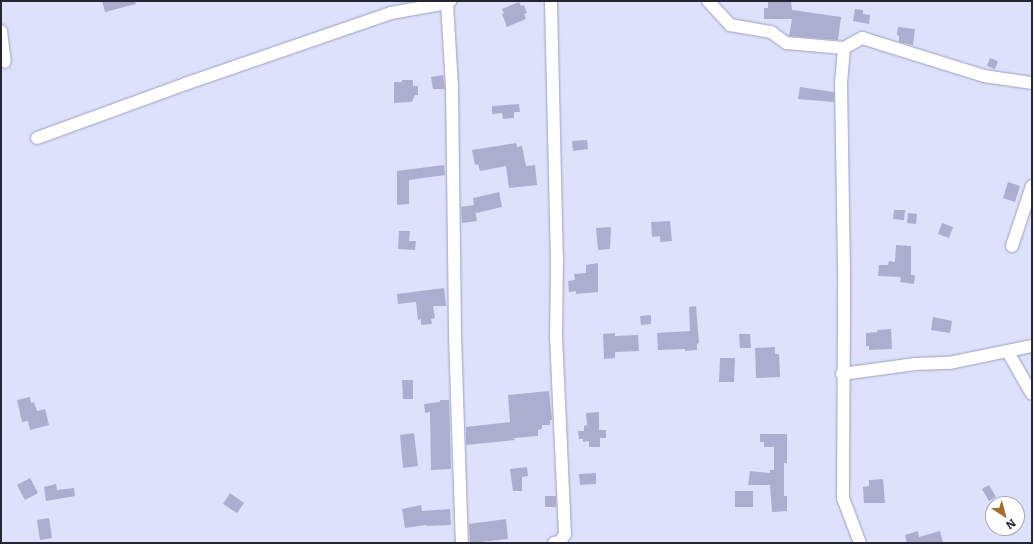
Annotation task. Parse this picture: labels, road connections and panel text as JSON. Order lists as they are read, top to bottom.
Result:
{
  "north": "bottom right"
}
